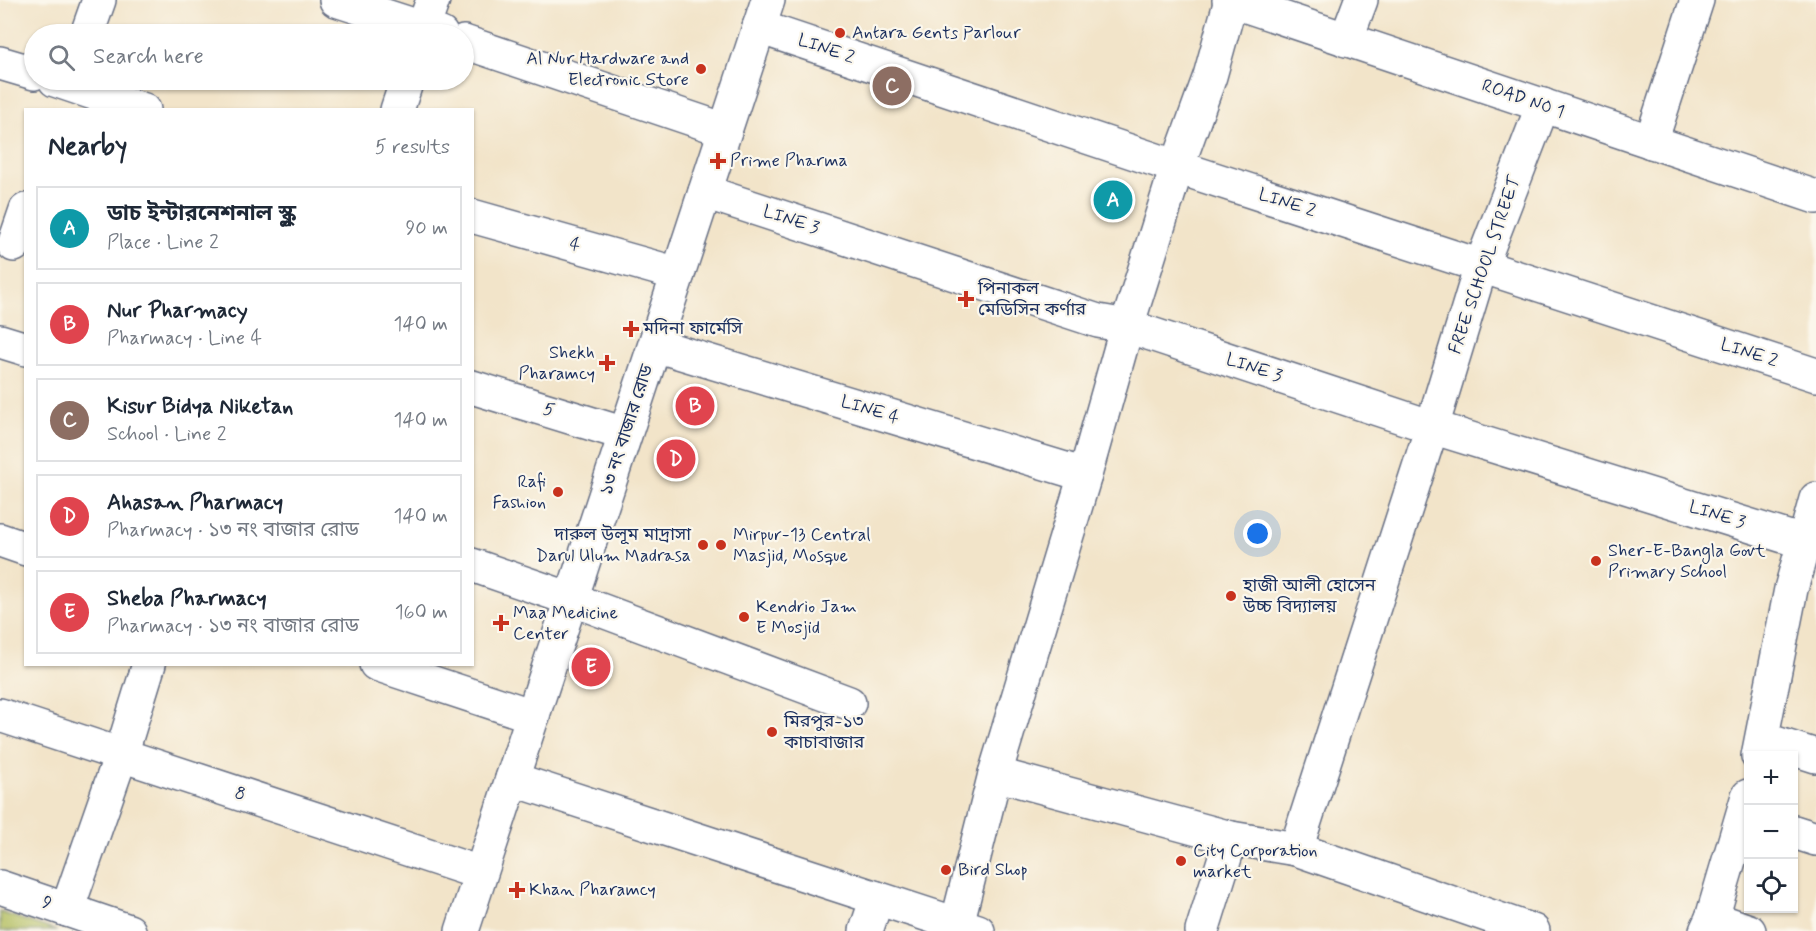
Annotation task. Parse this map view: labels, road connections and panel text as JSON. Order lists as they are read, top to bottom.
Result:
{
  "streets": {
    "street": [
      "LINE 2",
      "ROAD NO 1",
      "LINE 3",
      "4",
      "FREE SCHOOL STREET",
      "5",
      "LINE 4",
      "১৩ নং বাজার রোড",
      "8",
      "9"
    ]
  },
  "crossings": [
    ["LINE 2", "FREE SCHOOL STREET"],
    ["LINE 2", "১৩ নং বাজার রোড"],
    ["ROAD NO 1", "FREE SCHOOL STREET"],
    ["LINE 3", "FREE SCHOOL STREET"],
    ["LINE 3", "১৩ নং বাজার রোড"],
    ["4", "১৩ নং বাজার রোড"],
    ["5", "১৩ নং বাজার রোড"],
    ["LINE 4", "১৩ নং বাজার রোড"],
    ["১৩ নং বাজার রোড", "8"]
  ],
  "places": {
    "other": [
      "Antara Gents Parlour",
      "Al Nur Hardware and Electronic Store",
      "Rafi Fashion",
      "দারুল উলূম মাদ্রাসা Darul Ulum Madrasa",
      "Mirpur-13 Central Masjid, Mosque",
      "Sher-E-Bangla Govt Primary School",
      "হাজী আলী হোসেন উচ্চ বিদ্যালয়",
      "Kendrio Jam E Mosjid",
      "মিরপুর-১৩ কাচাবাজার",
      "City Corporation market",
      "Bird Shop"
    ],
    "health": [
      "Prime Pharma",
      "পিনাকল মেডিসিন কর্ণার",
      "মদিনা ফার্মেসি",
      "Shekh Pharamcy",
      "Maa Medicine Center",
      "Khan Pharamcy"
    ]
  },
  "page": {
    "search": "Search here",
    "pins": [
      "C",
      "A",
      "B",
      "D",
      "E"
    ],
    "heading": ["Nearby", "5 results"],
    "list": [
      {
        "mark": "A",
        "name": "ডাচ ইন্টারনেশনাল স্কুল",
        "note": "Place · Line 2",
        "value": "90 m"
      },
      {
        "mark": "B",
        "name": "Nur Pharmacy",
        "note": "Pharmacy · Line 4",
        "value": "140 m"
      },
      {
        "mark": "C",
        "name": "Kisur Bidya Niketan",
        "note": "School · Line 2",
        "value": "140 m"
      },
      {
        "mark": "D",
        "name": "Ahasan Pharmacy",
        "note": "Pharmacy · ১৩ নং বাজার রোড",
        "value": "140 m"
      },
      {
        "mark": "E",
        "name": "Sheba Pharmacy",
        "note": "Pharmacy · ১৩ নং বাজার রোড",
        "value": "160 m"
      }
    ],
    "map_buttons": ["+", "−"]
  }
}
